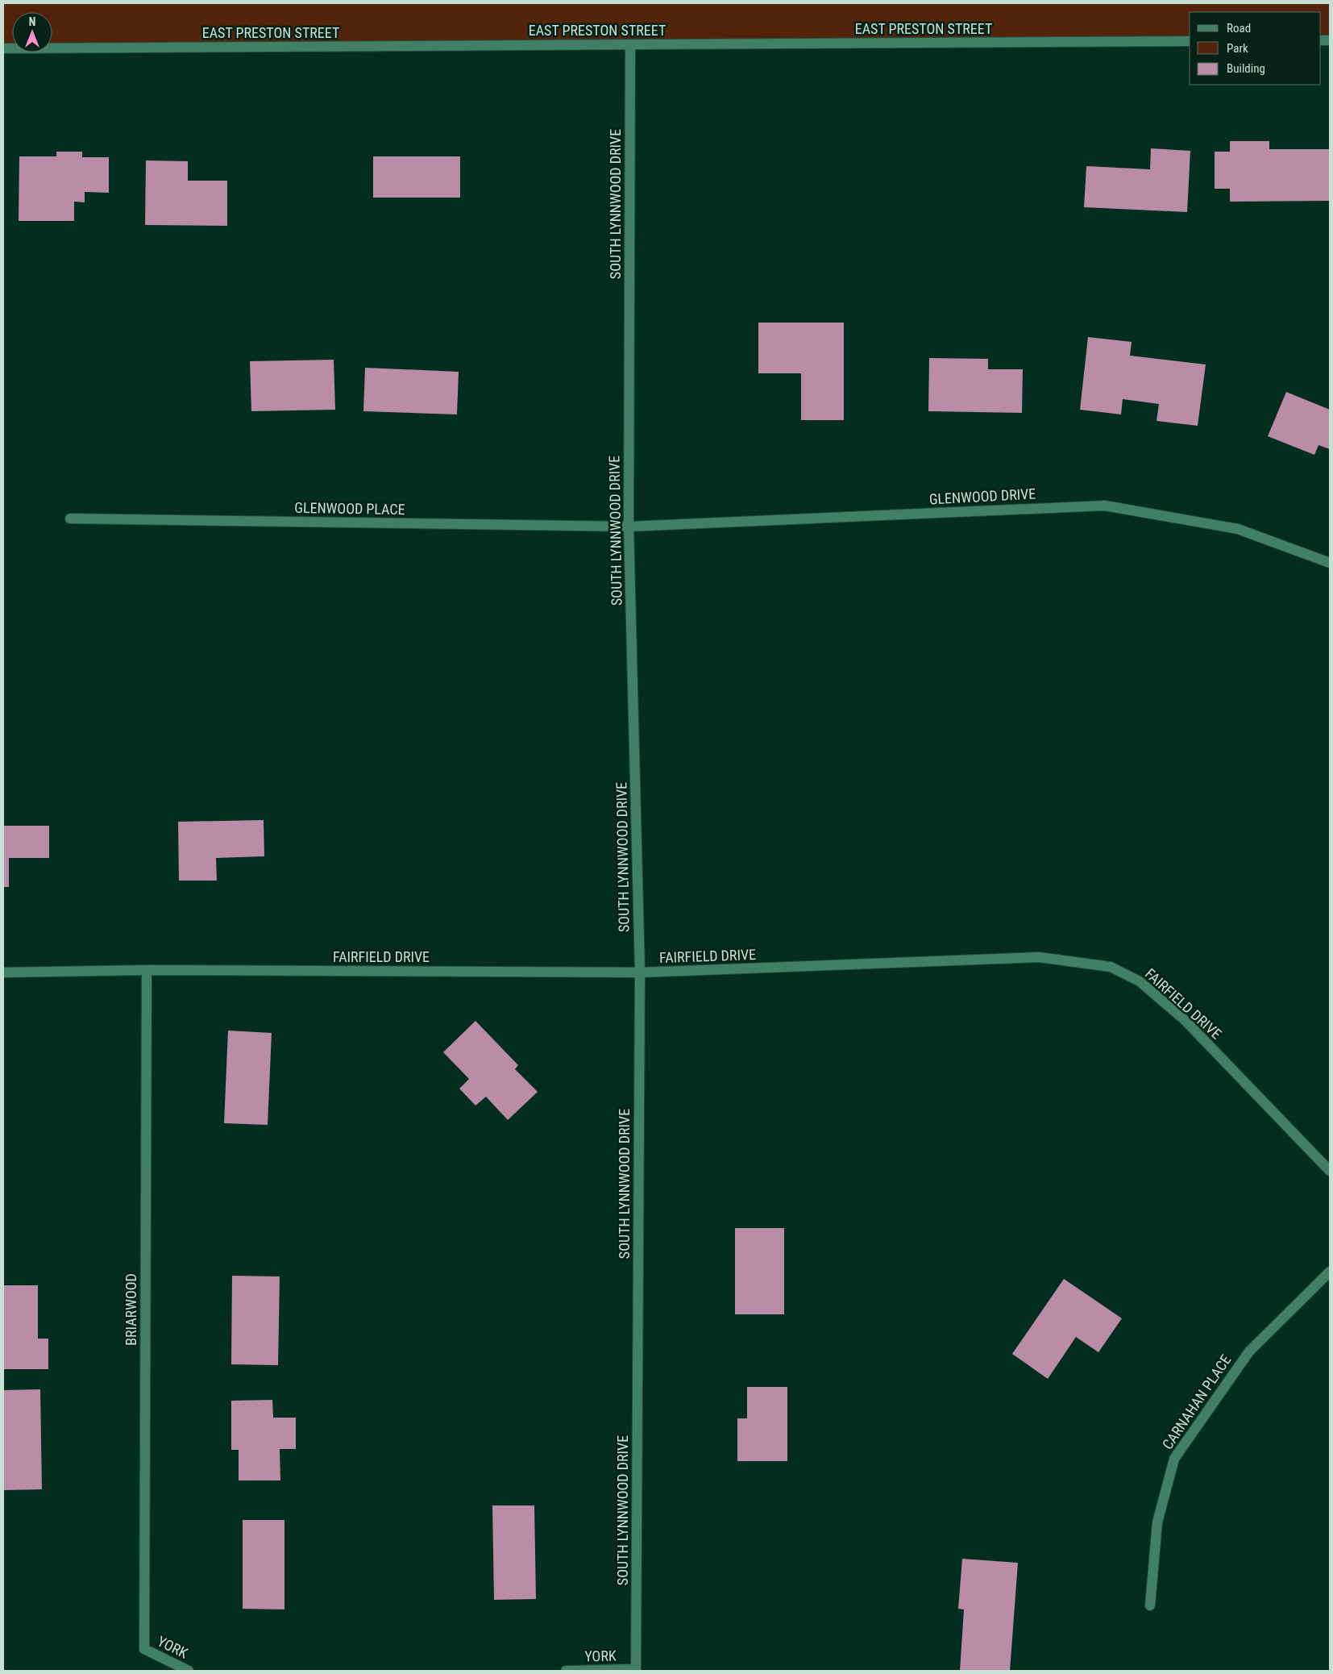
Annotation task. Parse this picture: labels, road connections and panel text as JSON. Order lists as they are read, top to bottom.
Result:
{
  "streets": {
    "street": [
      "EAST PRESTON STREET",
      "SOUTH LYNNWOOD DRIVE",
      "GLENWOOD DRIVE",
      "GLENWOOD PLACE",
      "FAIRFIELD DRIVE",
      "BRIARWOOD",
      "CARNAHAN PLACE",
      "YORK"
    ]
  },
  "crossings": [
    ["EAST PRESTON STREET", "SOUTH LYNNWOOD DRIVE"],
    ["SOUTH LYNNWOOD DRIVE", "GLENWOOD DRIVE"],
    ["SOUTH LYNNWOOD DRIVE", "GLENWOOD PLACE"],
    ["SOUTH LYNNWOOD DRIVE", "FAIRFIELD DRIVE"],
    ["SOUTH LYNNWOOD DRIVE", "YORK"],
    ["GLENWOOD DRIVE", "GLENWOOD PLACE"],
    ["FAIRFIELD DRIVE", "BRIARWOOD"],
    ["BRIARWOOD", "YORK"]
  ],
  "legend": ["Road", "Park", "Building"],
  "north": "top"
}
